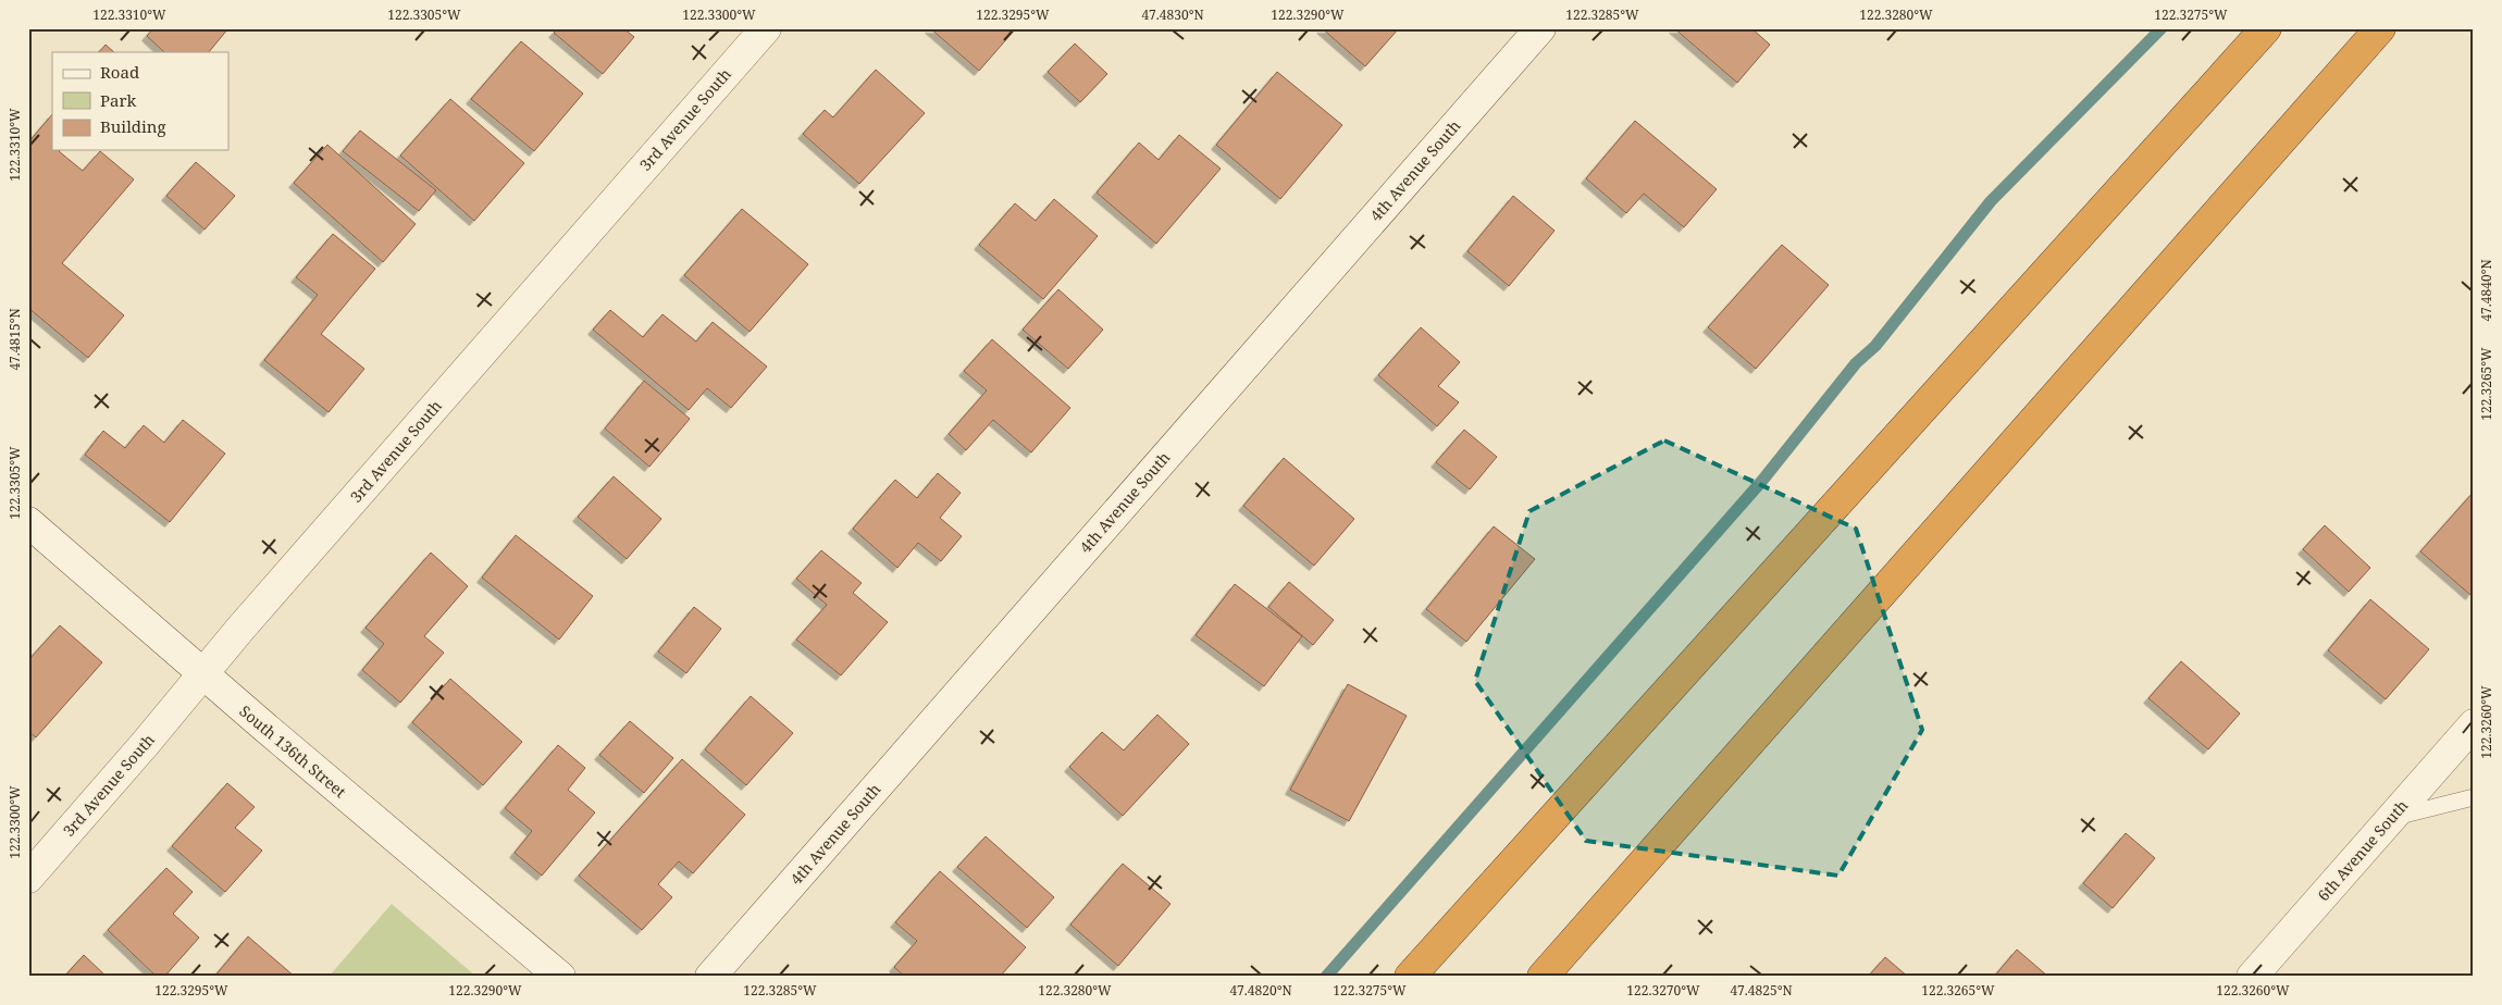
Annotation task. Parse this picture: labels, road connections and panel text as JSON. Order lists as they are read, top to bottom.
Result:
{
  "streets": {
    "street": [
      "3rd Avenue South",
      "4th Avenue South",
      "South 136th Street",
      "6th Avenue South"
    ]
  },
  "crossings": [
    ["3rd Avenue South", "South 136th Street"]
  ],
  "legend": ["Road", "Park", "Building"],
  "coordinates": [
    "122.3310°W",
    "122.3305°W",
    "122.3300°W",
    "122.3295°W",
    "47.4830°N",
    "122.3290°W",
    "122.3285°W",
    "122.3280°W",
    "122.3275°W",
    "47.4840°N",
    "47.4815°N",
    "122.3265°W",
    "122.3260°W",
    "47.4820°N",
    "122.3270°W",
    "47.4825°N"
  ]
}
